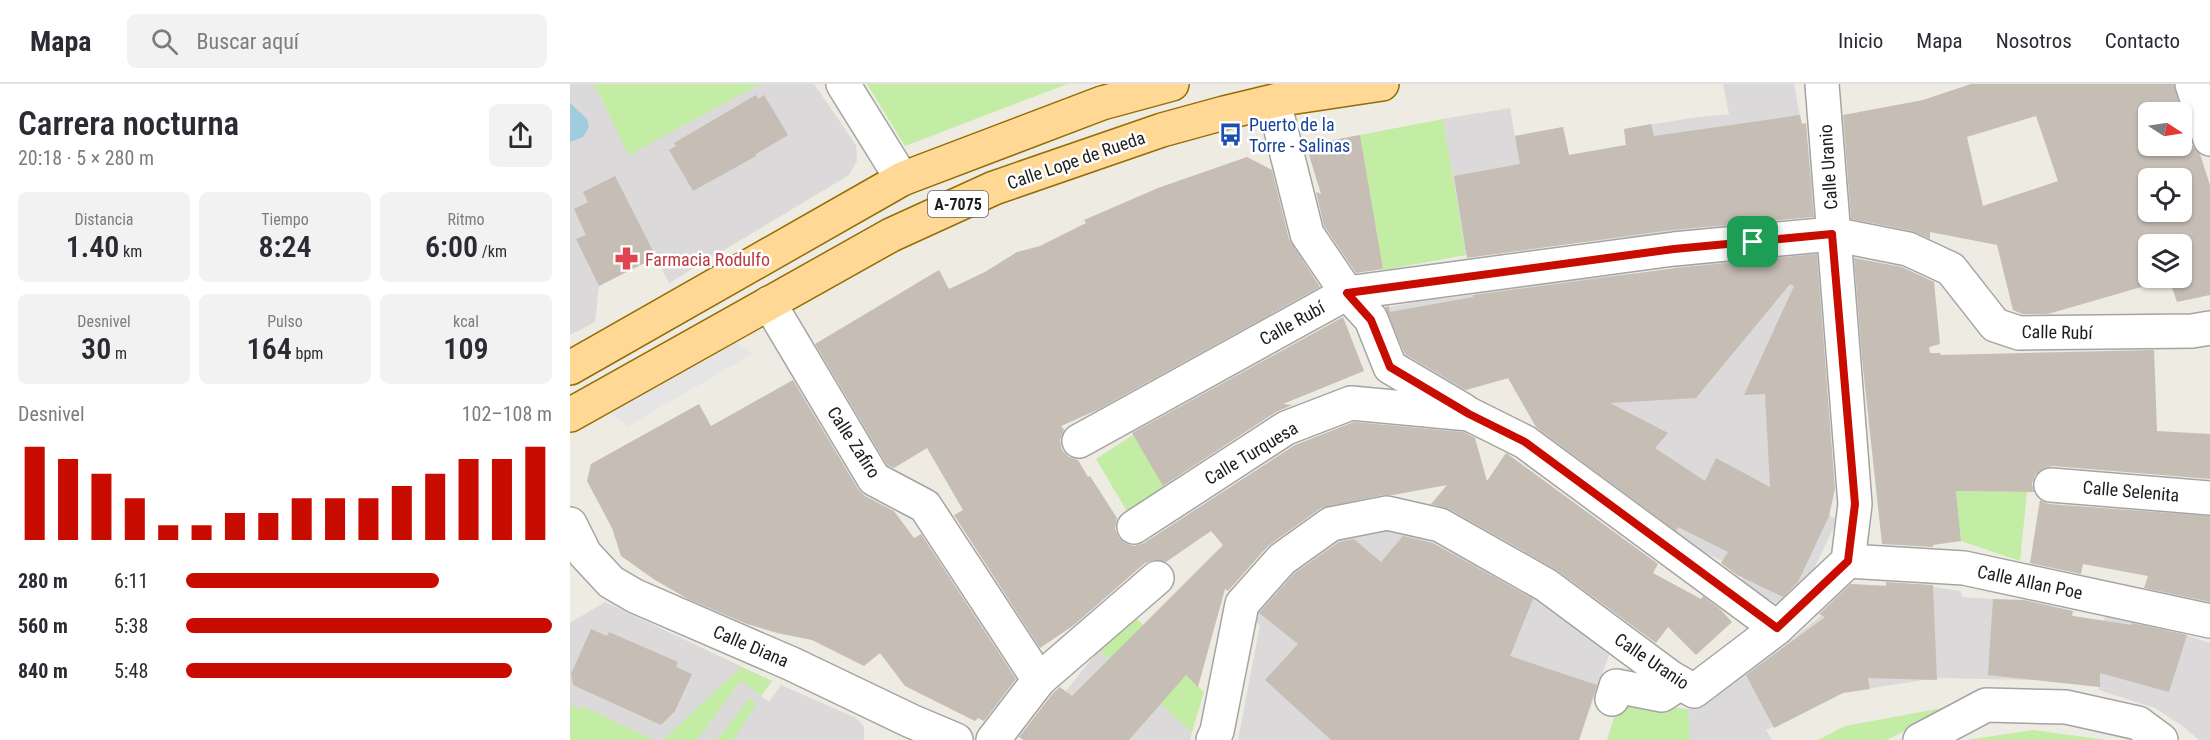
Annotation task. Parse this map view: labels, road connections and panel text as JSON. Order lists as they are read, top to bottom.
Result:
{
  "streets": {
    "main road": ["Calle Lope de Rueda", "A-7075"],
    "street": [
      "Calle Uranio",
      "Calle Rubí",
      "Calle Zafiro",
      "Calle Turquesa",
      "Calle Selenita",
      "Calle Allan Poe",
      "Calle Diana"
    ]
  },
  "crossings": [
    ["Calle Lope de Rueda", "Calle Zafiro"],
    ["Calle Uranio", "Calle Rubí"],
    ["Calle Uranio", "Calle Turquesa"],
    ["Calle Uranio", "Calle Allan Poe"]
  ],
  "places": {
    "bus stop": ["Puerto de la Torre - Salinas"],
    "pharmacy": ["Farmacia Rodulfo"]
  },
  "north": "right",
  "page": {
    "header": "Mapa",
    "search": "Buscar aquí",
    "nav": [
      "Inicio",
      "Mapa",
      "Nosotros",
      "Contacto"
    ],
    "heading": ["Carrera nocturna", "20:18 · 5 × 280 m"],
    "stats": [
      ["Distancia", "1.40 km"],
      ["Tiempo", "8:24"],
      ["Ritmo", "6:00 /km"],
      ["Desnivel", "30 m"],
      ["Pulso", "164 bpm"],
      ["kcal", "109"]
    ],
    "chart": ["Desnivel", "102–108 m"],
    "list": [
      {
        "name": "280 m",
        "note": "6:11"
      },
      {
        "name": "560 m",
        "note": "5:38"
      },
      {
        "name": "840 m",
        "note": "5:48"
      }
    ]
  }
}
